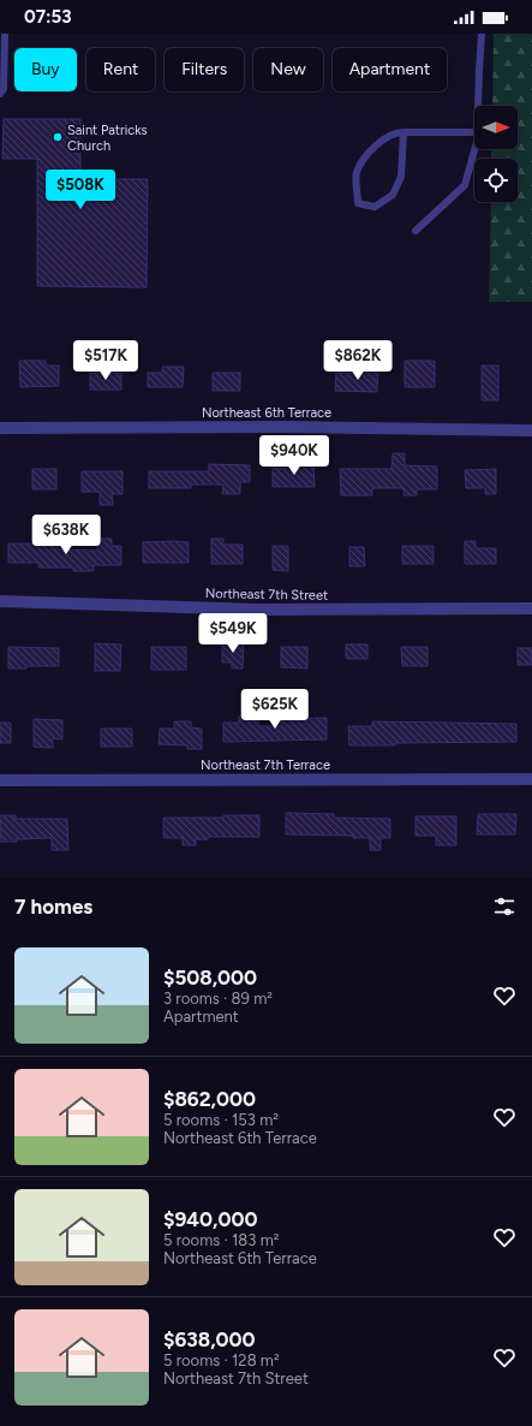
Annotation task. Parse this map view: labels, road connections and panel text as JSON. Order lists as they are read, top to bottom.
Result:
{
  "streets": {
    "street": ["Northeast 6th Terrace", "Northeast 7th Street", "Northeast 7th Terrace"]
  },
  "places": ["Saint Patricks Church"],
  "north": "right",
  "page": {
    "status": "07:53",
    "chip": [
      "Buy",
      "Rent",
      "Filters",
      "New",
      "Apartment"
    ],
    "price": [
      "$508K",
      "$517K",
      "$862K",
      "$940K",
      "$638K",
      "$549K",
      "$625K"
    ],
    "heading": "7 homes",
    "list": [
      {
        "name": "$508,000",
        "note": "3 rooms · 89 m² · Apartment"
      },
      {
        "name": "$862,000",
        "note": "5 rooms · 153 m² · Northeast 6th Terrace"
      },
      {
        "name": "$940,000",
        "note": "5 rooms · 183 m² · Northeast 6th Terrace"
      },
      {
        "name": "$638,000",
        "note": "5 rooms · 128 m² · Northeast 7th Street"
      }
    ]
  }
}
